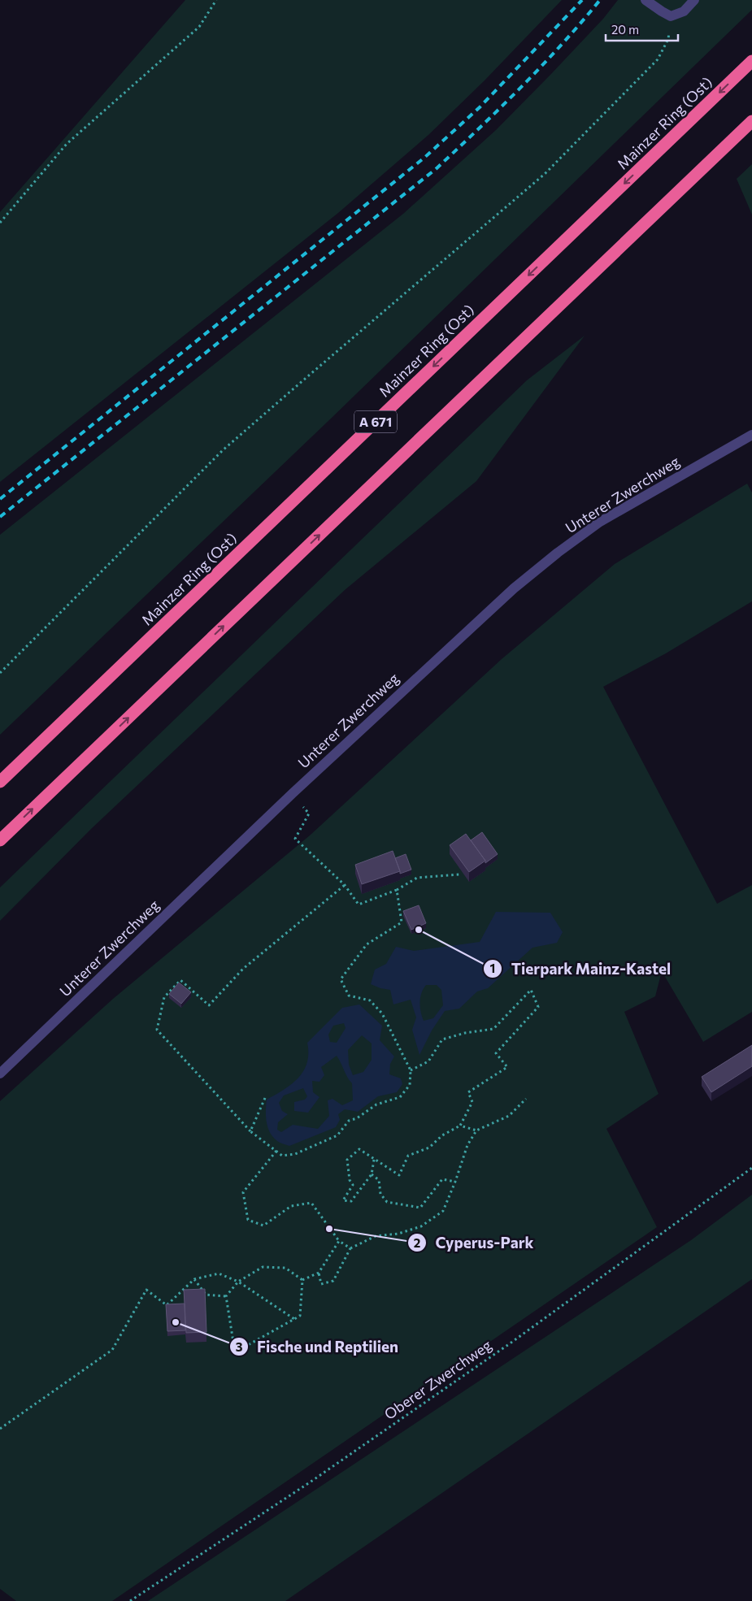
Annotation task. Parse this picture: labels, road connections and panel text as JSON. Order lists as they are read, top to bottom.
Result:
{
  "streets": {
    "highway": ["Mainzer Ring (Ost)", "A 671"],
    "street": ["Unterer Zwerchweg"],
    "path": ["Oberer Zwerchweg"]
  },
  "places": ["Tierpark Mainz-Kastel", "Cyperus-Park", "Fische und Reptilien"],
  "scale_bar": "20 m"
}
